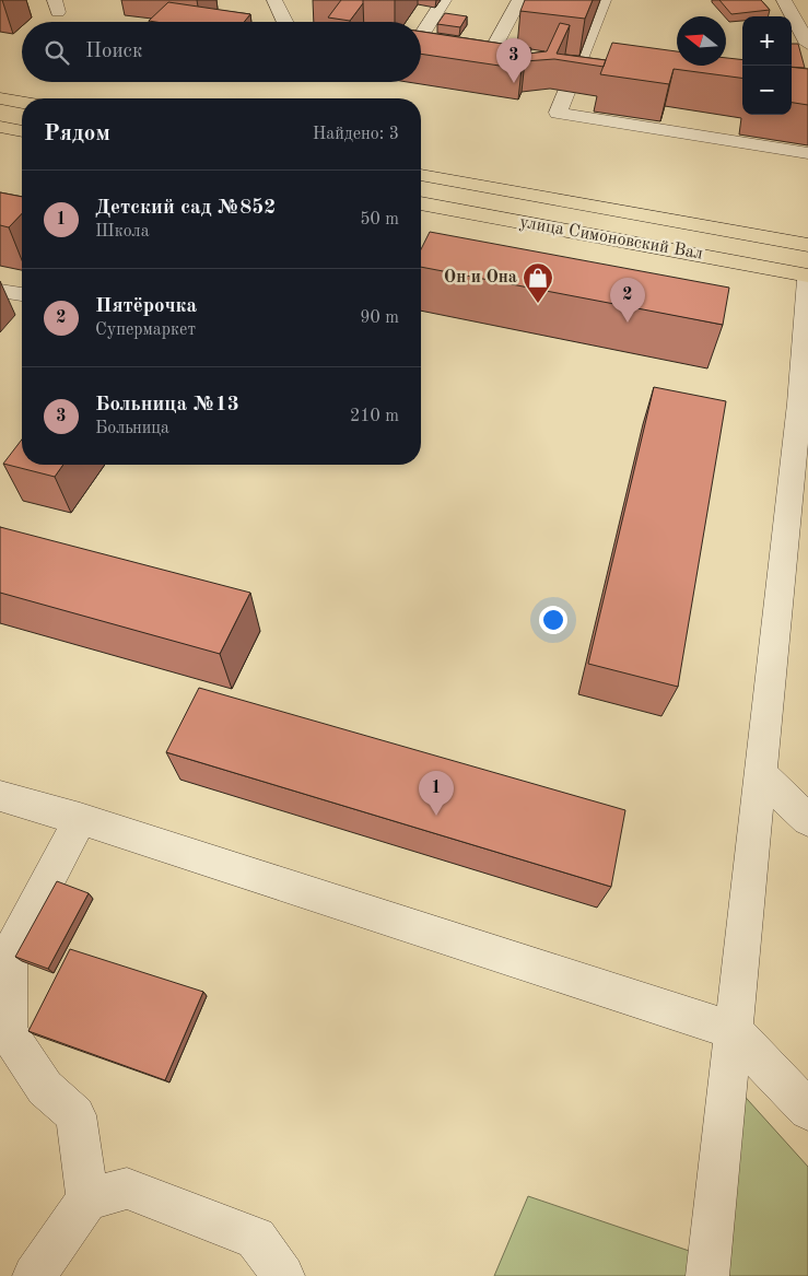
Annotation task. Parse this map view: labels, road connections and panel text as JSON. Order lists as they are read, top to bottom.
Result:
{
  "streets": {
    "main road": ["улица Симоновский Вал"]
  },
  "places": {
    "shop": ["Он и Она"]
  },
  "north": "left",
  "page": {
    "map_buttons": ["+", "−"],
    "search": "Поиск",
    "pins": ["3", "2", "1"],
    "heading": ["Рядом", "Найдено: 3"],
    "list": [
      {
        "mark": "1",
        "name": "Детский сад №852",
        "note": "Школа",
        "value": "50 m"
      },
      {
        "mark": "2",
        "name": "Пятёрочка",
        "note": "Супермаркет",
        "value": "90 m"
      },
      {
        "mark": "3",
        "name": "Больница №13",
        "note": "Больница",
        "value": "210 m"
      }
    ]
  }
}
